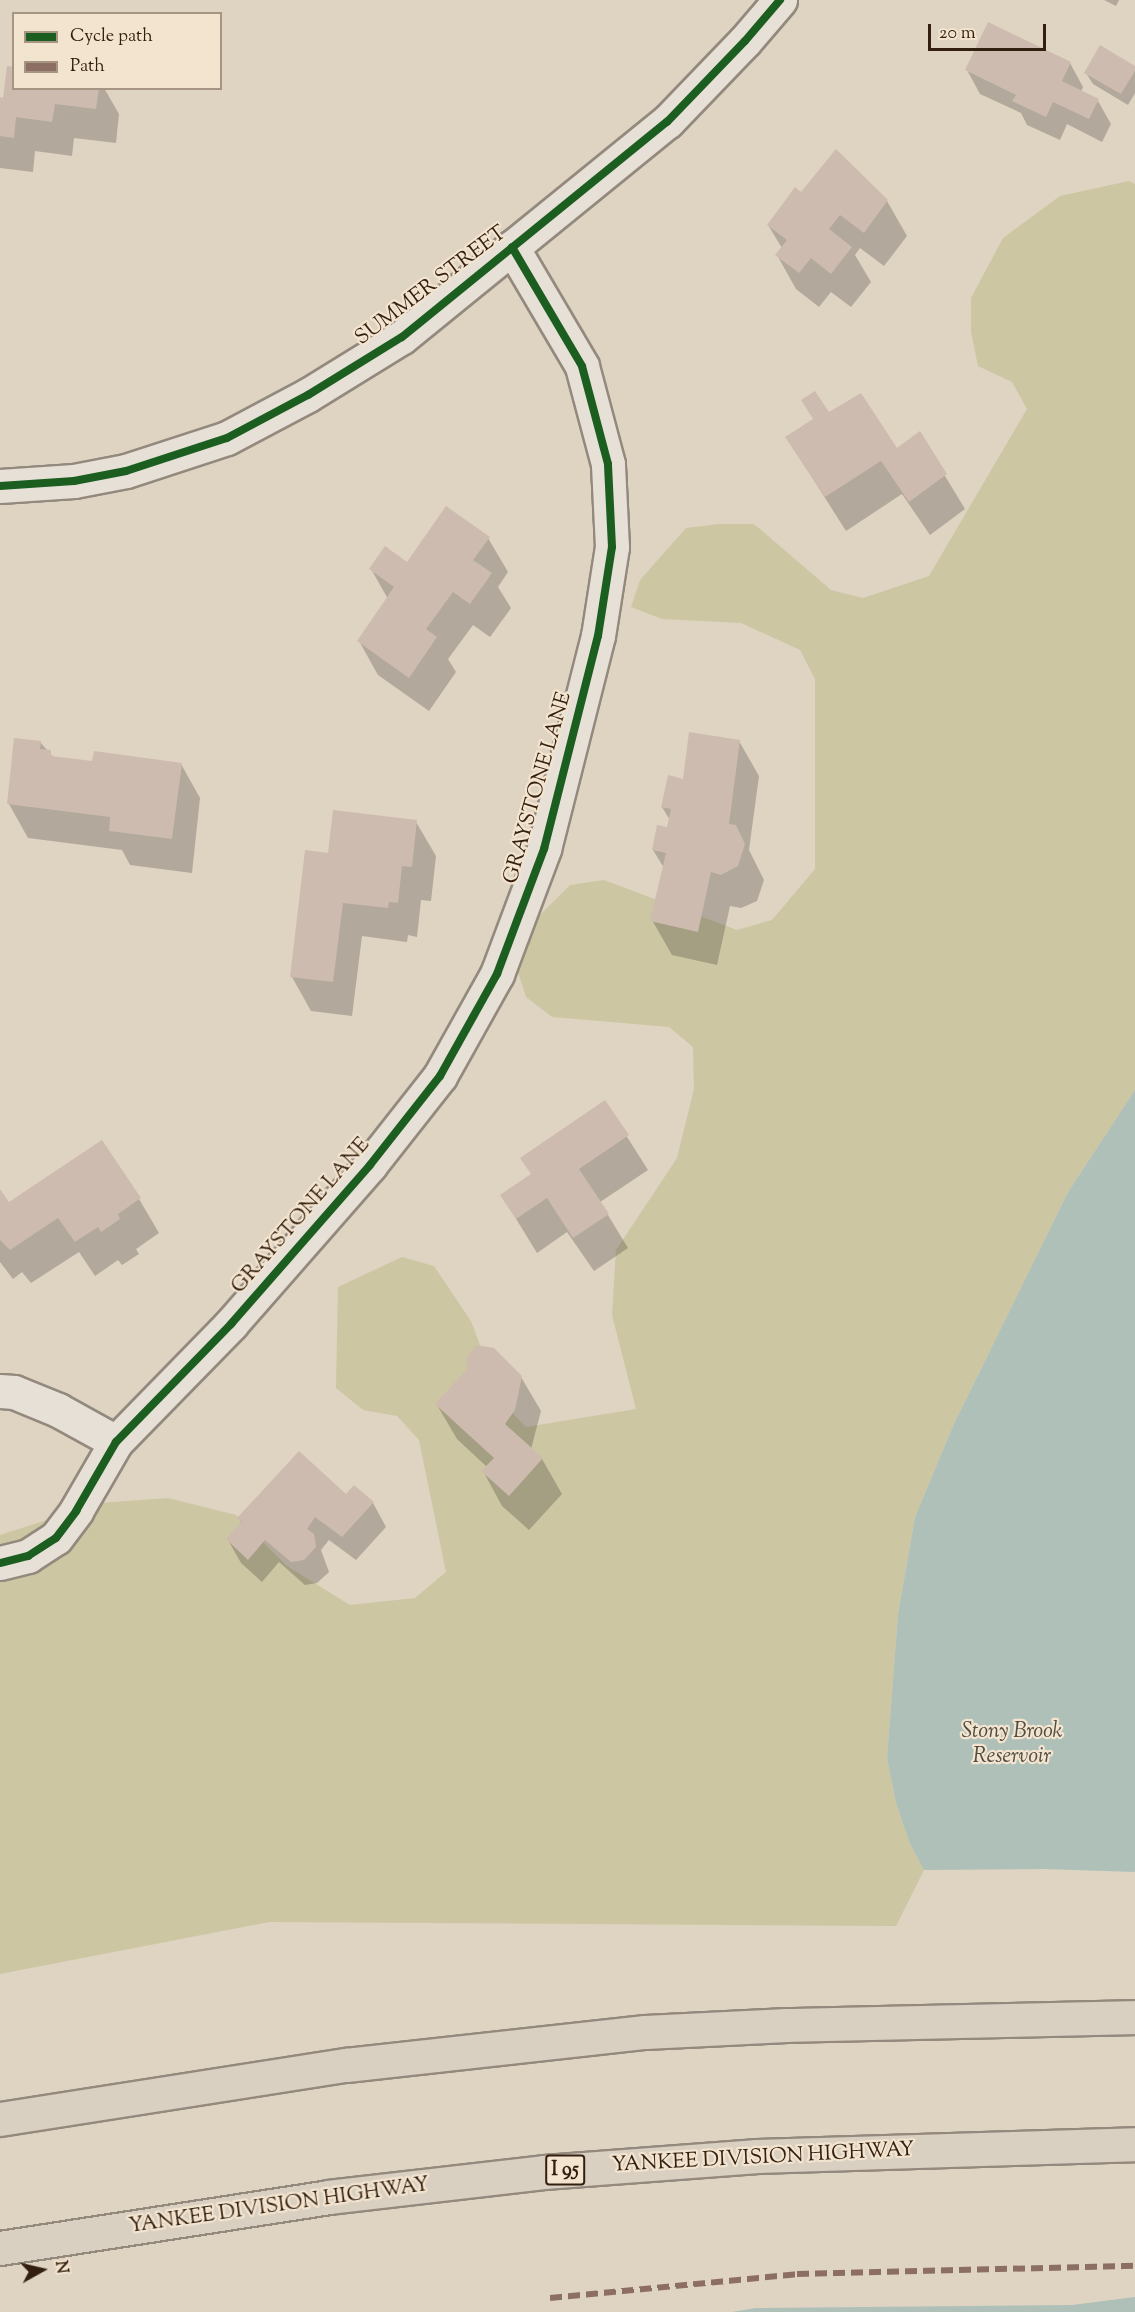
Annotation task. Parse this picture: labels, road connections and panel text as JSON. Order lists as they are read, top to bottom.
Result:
{
  "streets": {
    "highway": ["YANKEE DIVISION HIGHWAY", "I 95"],
    "street": ["SUMMER STREET", "GRAYSTONE LANE"]
  },
  "crossings": [
    ["SUMMER STREET", "GRAYSTONE LANE"]
  ],
  "water": ["Stony Brook Reservoir"],
  "legend": ["Cycle path", "Path"],
  "scale_bar": "20 m",
  "north": "right"
}
